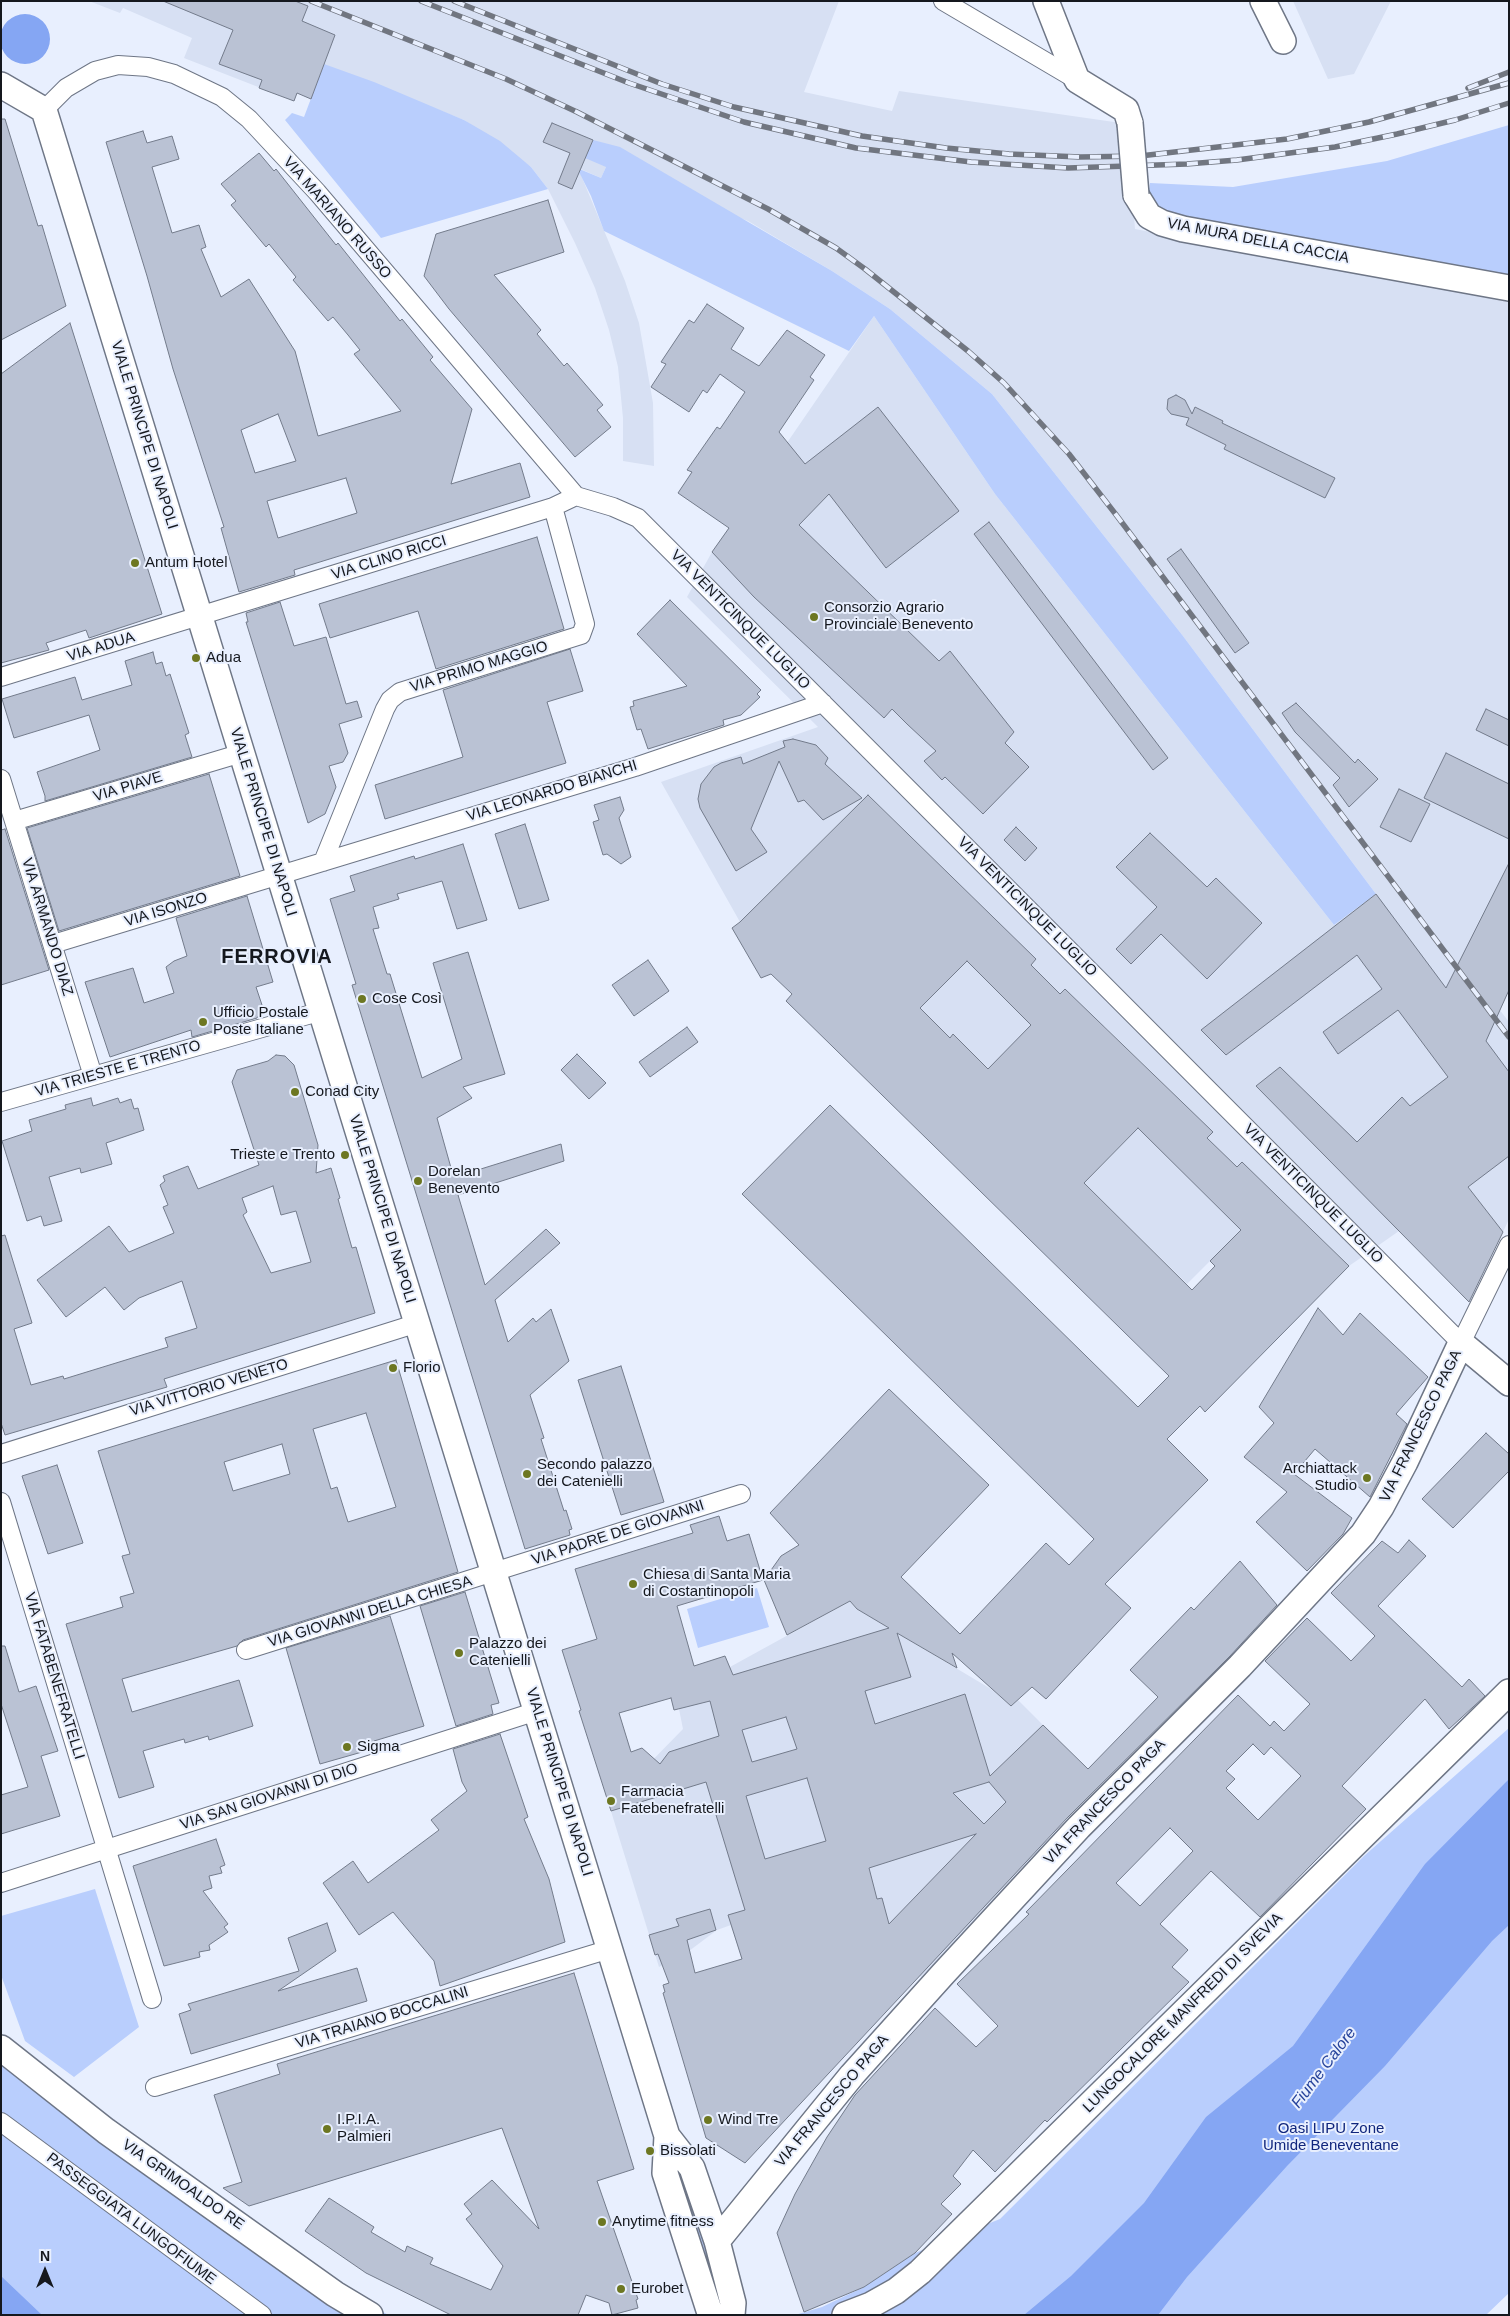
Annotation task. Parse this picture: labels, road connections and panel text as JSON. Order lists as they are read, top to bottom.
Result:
{
  "streets": {
    "street": [
      "VIA MARIANO RUSSO",
      "VIA MURA DELLA CACCIA",
      "VIALE PRINCIPE DI NAPOLI",
      "VIA CLINO RICCI",
      "VIA VENTICINQUE LUGLIO",
      "VIA ADUA",
      "VIA PRIMO MAGGIO",
      "VIA PIAVE",
      "VIA LEONARDO BIANCHI",
      "VIA ISONZO",
      "VIA ARMANDO DIAZ",
      "VIA TRIESTE E TRENTO",
      "VIA VITTORIO VENETO",
      "VIA FRANCESCO PAGA",
      "VIA PADRE DE GIOVANNI",
      "VIA GIOVANNI DELLA CHIESA",
      "VIA FATABENEFRATELLI",
      "VIA SAN GIOVANNI DI DIO",
      "LUNGOCALORE MANFREDI DI SVEVIA",
      "VIA TRAIANO BOCCALINI",
      "VIA GRIMOALDO RE",
      "PASSEGGIATA LUNGOFIUME"
    ]
  },
  "crossings": [
    ["VIA MARIANO RUSSO", "VIALE PRINCIPE DI NAPOLI"],
    ["VIA MARIANO RUSSO", "VIA CLINO RICCI"],
    ["VIA MARIANO RUSSO", "VIA VENTICINQUE LUGLIO"],
    ["VIALE PRINCIPE DI NAPOLI", "VIA CLINO RICCI"],
    ["VIALE PRINCIPE DI NAPOLI", "VIA ADUA"],
    ["VIALE PRINCIPE DI NAPOLI", "VIA PIAVE"],
    ["VIALE PRINCIPE DI NAPOLI", "VIA LEONARDO BIANCHI"],
    ["VIALE PRINCIPE DI NAPOLI", "VIA ISONZO"],
    ["VIALE PRINCIPE DI NAPOLI", "VIA TRIESTE E TRENTO"],
    ["VIALE PRINCIPE DI NAPOLI", "VIA VITTORIO VENETO"],
    ["VIALE PRINCIPE DI NAPOLI", "VIA PADRE DE GIOVANNI"],
    ["VIALE PRINCIPE DI NAPOLI", "VIA GIOVANNI DELLA CHIESA"],
    ["VIALE PRINCIPE DI NAPOLI", "VIA SAN GIOVANNI DI DIO"],
    ["VIALE PRINCIPE DI NAPOLI", "VIA TRAIANO BOCCALINI"],
    ["VIA CLINO RICCI", "VIA VENTICINQUE LUGLIO"],
    ["VIA CLINO RICCI", "VIA ADUA"],
    ["VIA CLINO RICCI", "VIA PRIMO MAGGIO"],
    ["VIA VENTICINQUE LUGLIO", "VIA LEONARDO BIANCHI"],
    ["VIA VENTICINQUE LUGLIO", "VIA FRANCESCO PAGA"],
    ["VIA PRIMO MAGGIO", "VIA LEONARDO BIANCHI"],
    ["VIA PIAVE", "VIA ARMANDO DIAZ"],
    ["VIA LEONARDO BIANCHI", "VIA ISONZO"],
    ["VIA ISONZO", "VIA ARMANDO DIAZ"],
    ["VIA ARMANDO DIAZ", "VIA TRIESTE E TRENTO"],
    ["VIA PADRE DE GIOVANNI", "VIA GIOVANNI DELLA CHIESA"],
    ["VIA FATABENEFRATELLI", "VIA SAN GIOVANNI DI DIO"]
  ],
  "districts": ["FERROVIA"],
  "water": ["Fiume Calore"],
  "parks": ["Oasi LIPU Zone Umide Beneventane"],
  "places": [
    "Antum Hotel",
    "Consorzio Agrario Provinciale Benevento",
    "Adua",
    "Cose Così",
    "Ufficio Postale Poste Italiane",
    "Conad City",
    "Trieste e Trento",
    "Dorelan Benevento",
    "Florio",
    "Secondo palazzo dei Catenielli",
    "Archiattack Studio",
    "Chiesa di Santa Maria di Costantinopoli",
    "Palazzo dei Catenielli",
    "Sigma",
    "Farmacia Fatebenefratelli",
    "Wind Tre",
    "I.P.I.A. Palmieri",
    "Bissolati",
    "Anytime fitness",
    "Eurobet"
  ],
  "north": "top"
}
